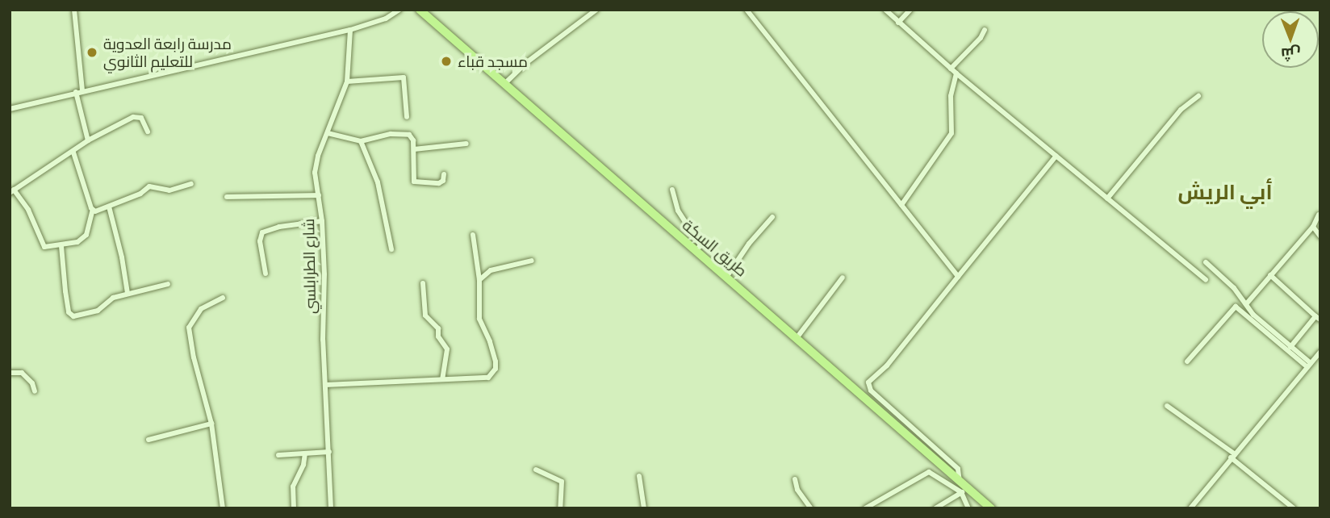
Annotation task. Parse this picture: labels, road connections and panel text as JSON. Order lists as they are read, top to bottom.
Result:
{
  "streets": {
    "main road": ["طريق السكة"],
    "street": ["شارع الطرابلسي"]
  },
  "districts": ["أبي الريش"],
  "places": ["مدرسة رابعة العدوية للتعليم الثانوي", "مسجد قباء"],
  "north": "bottom"
}
